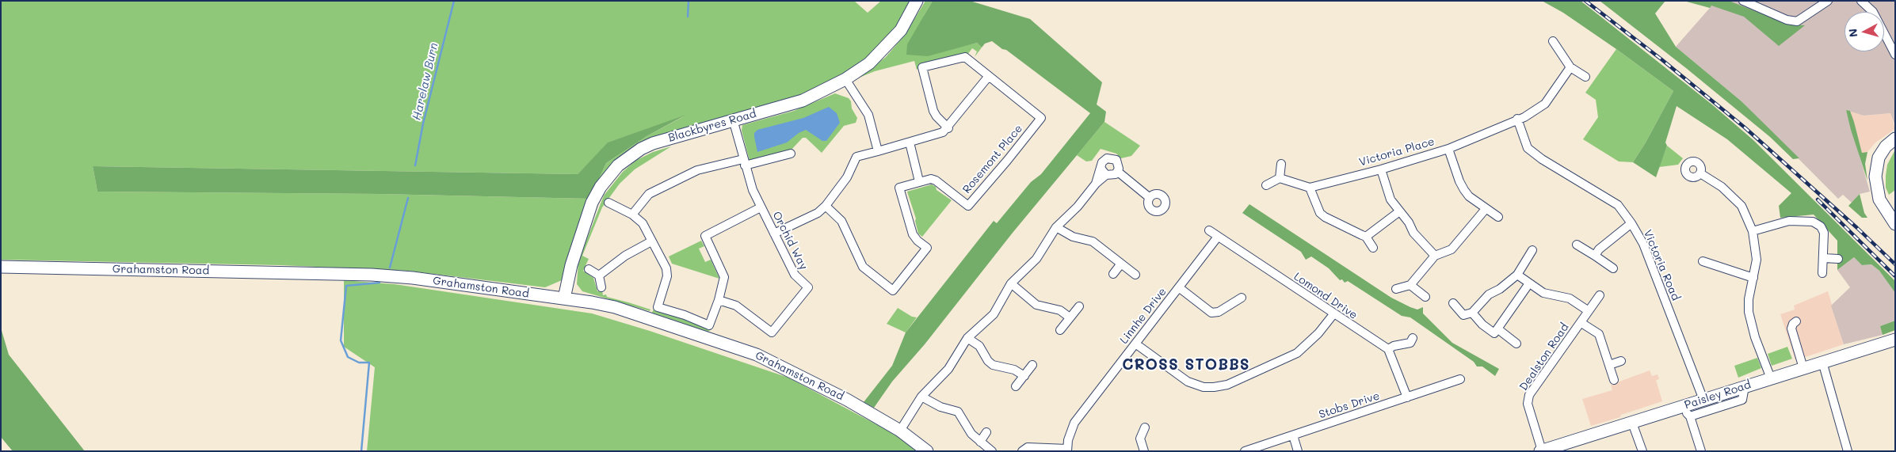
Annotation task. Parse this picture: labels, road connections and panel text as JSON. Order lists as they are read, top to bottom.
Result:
{
  "streets": {
    "main road": ["Blackbyres Road", "Grahamston Road", "Paisley Road"],
    "street": [
      "Victoria Place",
      "Rosemont Place",
      "Orchid Way",
      "Victoria Road",
      "Lomond Drive",
      "Linnhe Drive",
      "Dealston Road",
      "Stobs Drive"
    ]
  },
  "crossings": [
    ["Blackbyres Road", "Orchid Way"],
    ["Blackbyres Road", "Grahamston Road"],
    ["Victoria Place", "Victoria Road"],
    ["Victoria Road", "Paisley Road"],
    ["Lomond Drive", "Linnhe Drive"],
    ["Dealston Road", "Paisley Road"]
  ],
  "districts": ["CROSS STOBBS"],
  "water": ["Harelaw Burn"],
  "north": "left"
}
